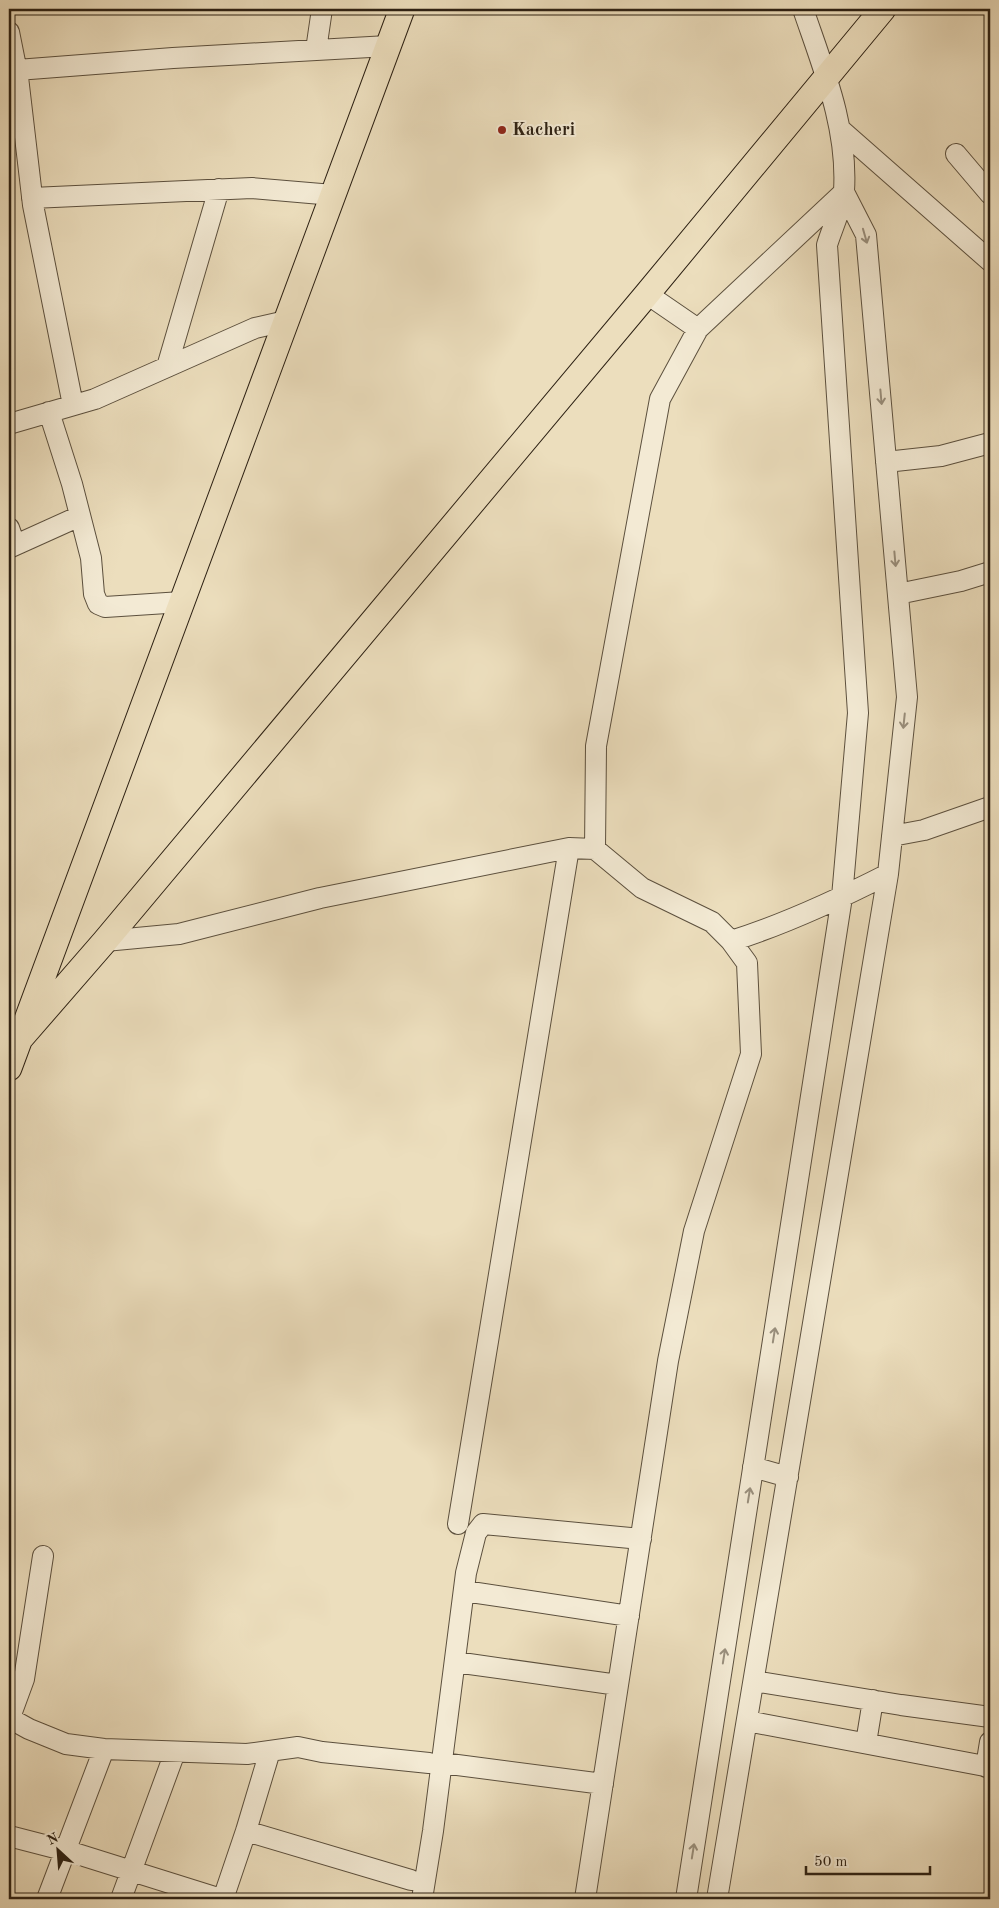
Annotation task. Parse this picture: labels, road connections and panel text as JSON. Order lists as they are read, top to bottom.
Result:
{
  "places": ["Kacheri"],
  "scale_bar": "50 m",
  "north": "top left"
}
